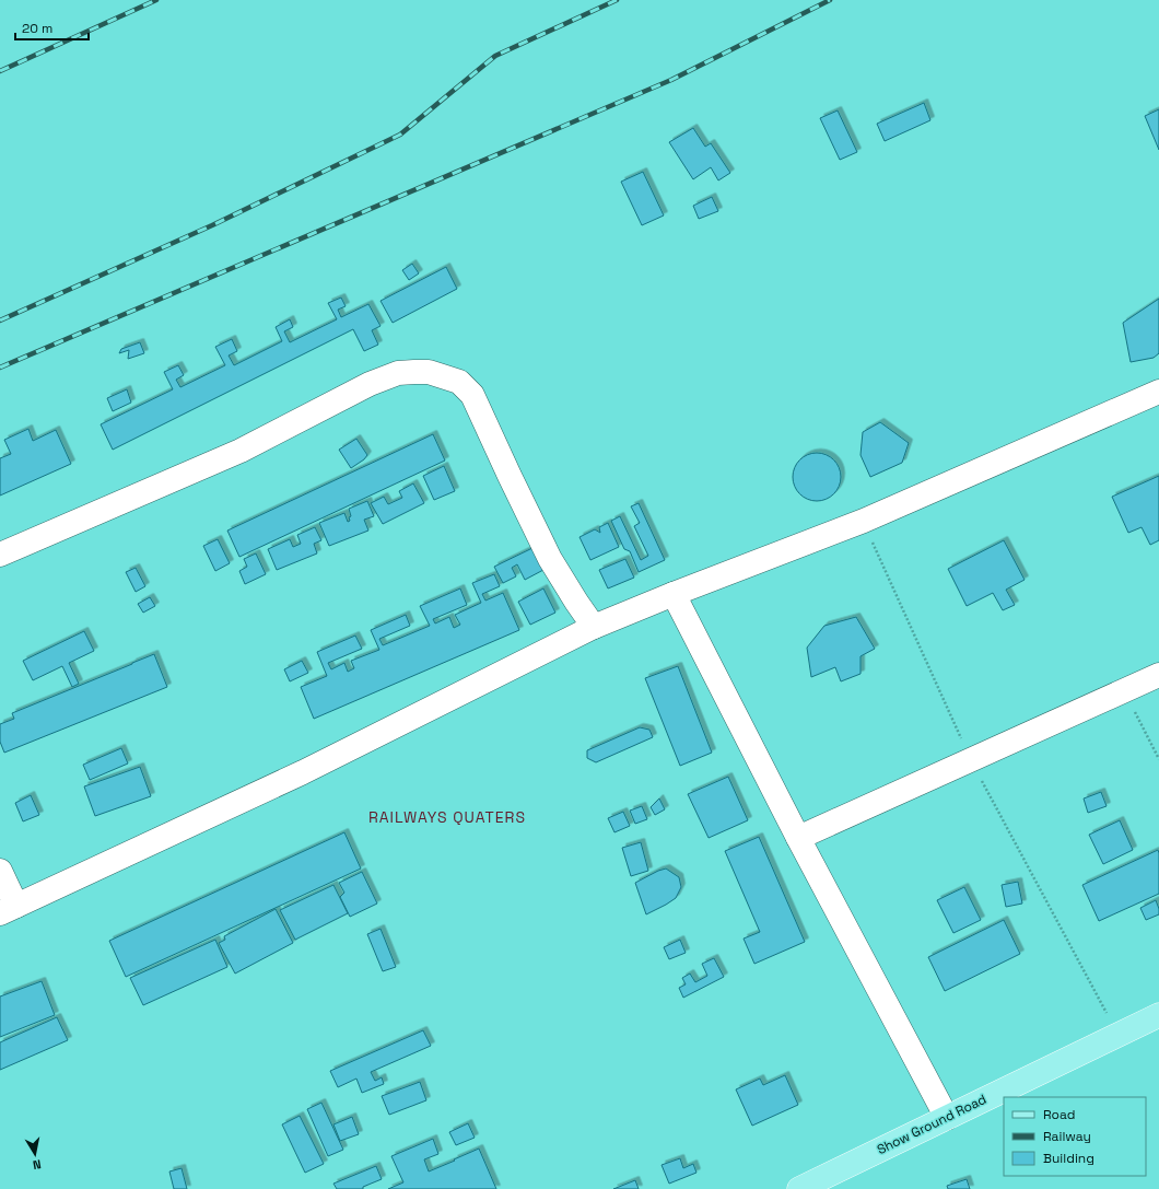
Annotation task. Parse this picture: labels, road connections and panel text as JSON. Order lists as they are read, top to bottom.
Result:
{
  "streets": {
    "main road": ["Show Ground Road"]
  },
  "districts": ["RAILWAYS QUATERS"],
  "legend": ["Road", "Railway", "Building"],
  "scale_bar": "20 m",
  "north": "bottom"
}
